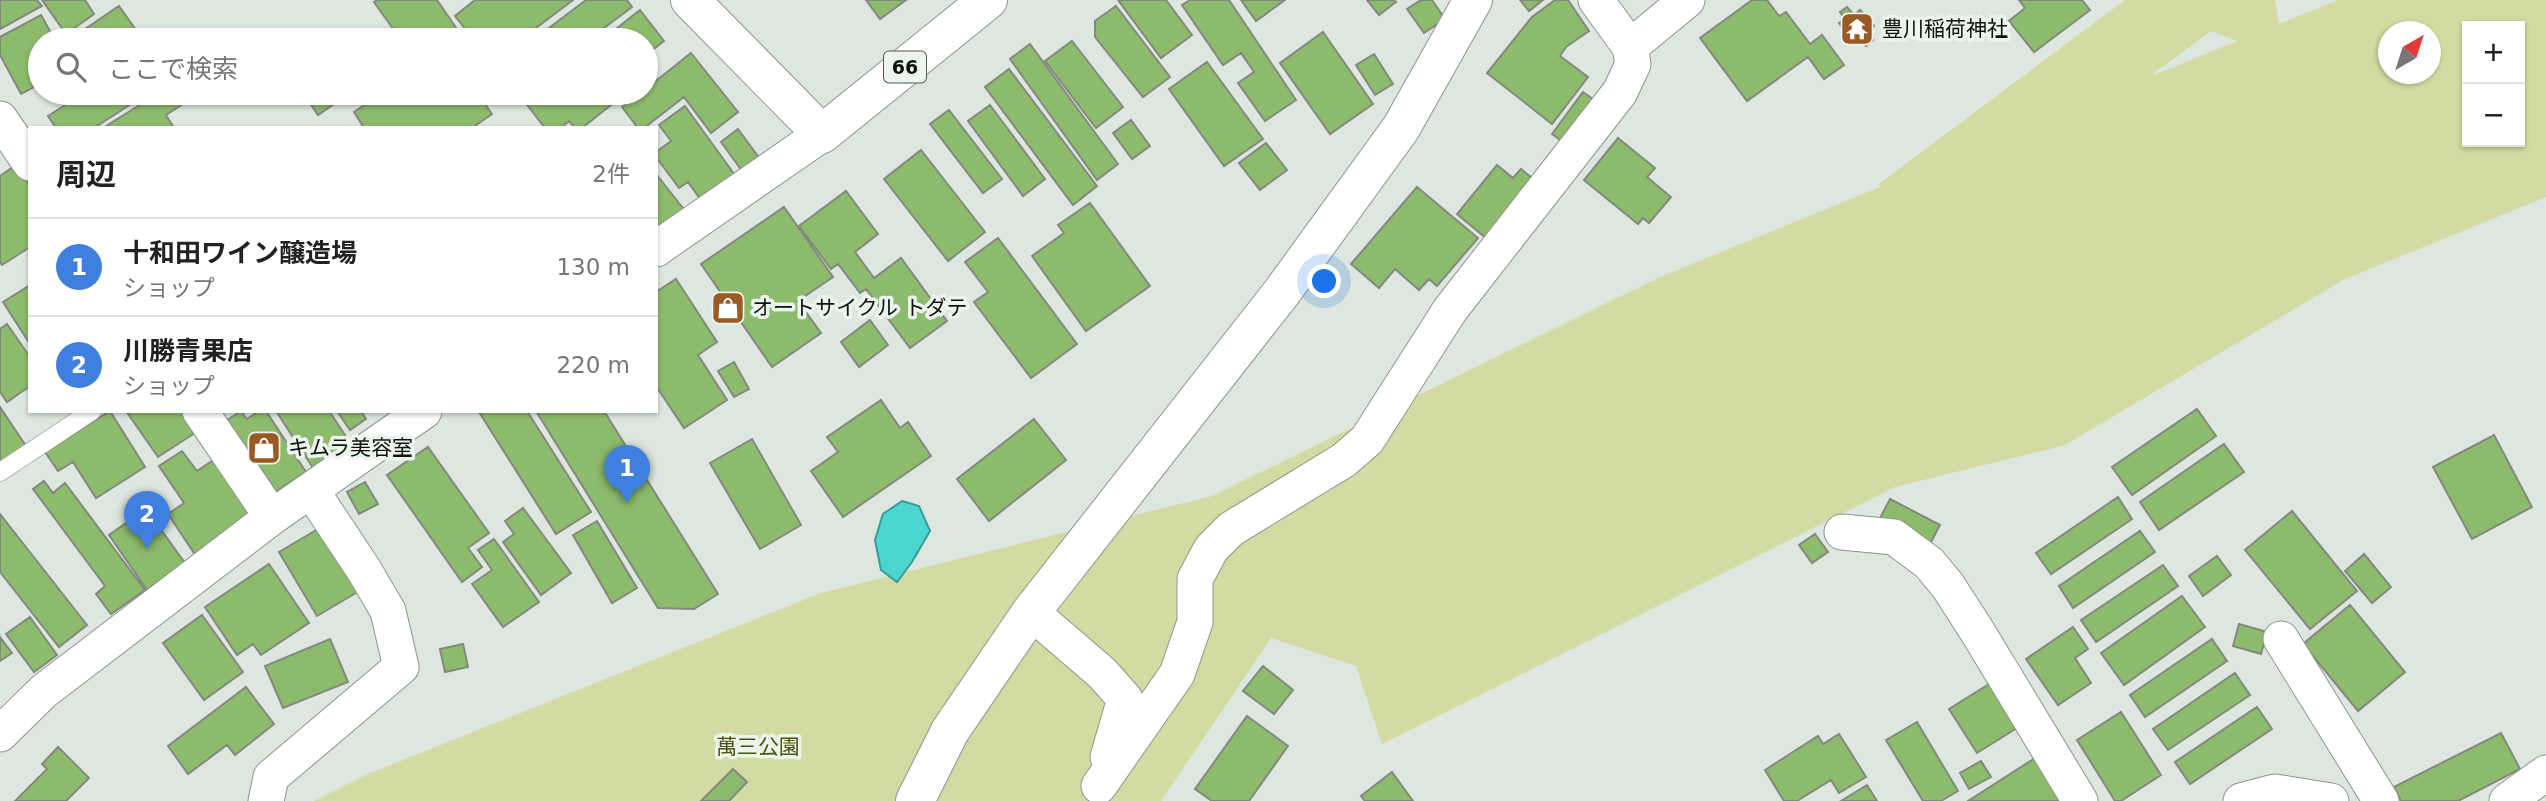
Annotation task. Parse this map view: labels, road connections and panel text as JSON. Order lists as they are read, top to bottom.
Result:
{
  "streets": {
    "street": ["66"]
  },
  "parks": ["萬三公園"],
  "places": {
    "temple": ["豊川稲荷神社"],
    "shop": ["オートサイクル トダテ", "キムラ美容室"]
  },
  "north": "top right",
  "page": {
    "map_buttons": ["+", "−"],
    "search": "ここで検索",
    "heading": ["周辺", "2件"],
    "list": [
      {
        "mark": "1",
        "name": "十和田ワイン醸造場",
        "note": "ショップ",
        "value": "130 m"
      },
      {
        "mark": "2",
        "name": "川勝青果店",
        "note": "ショップ",
        "value": "220 m"
      }
    ],
    "pins": ["1", "2"]
  }
}
